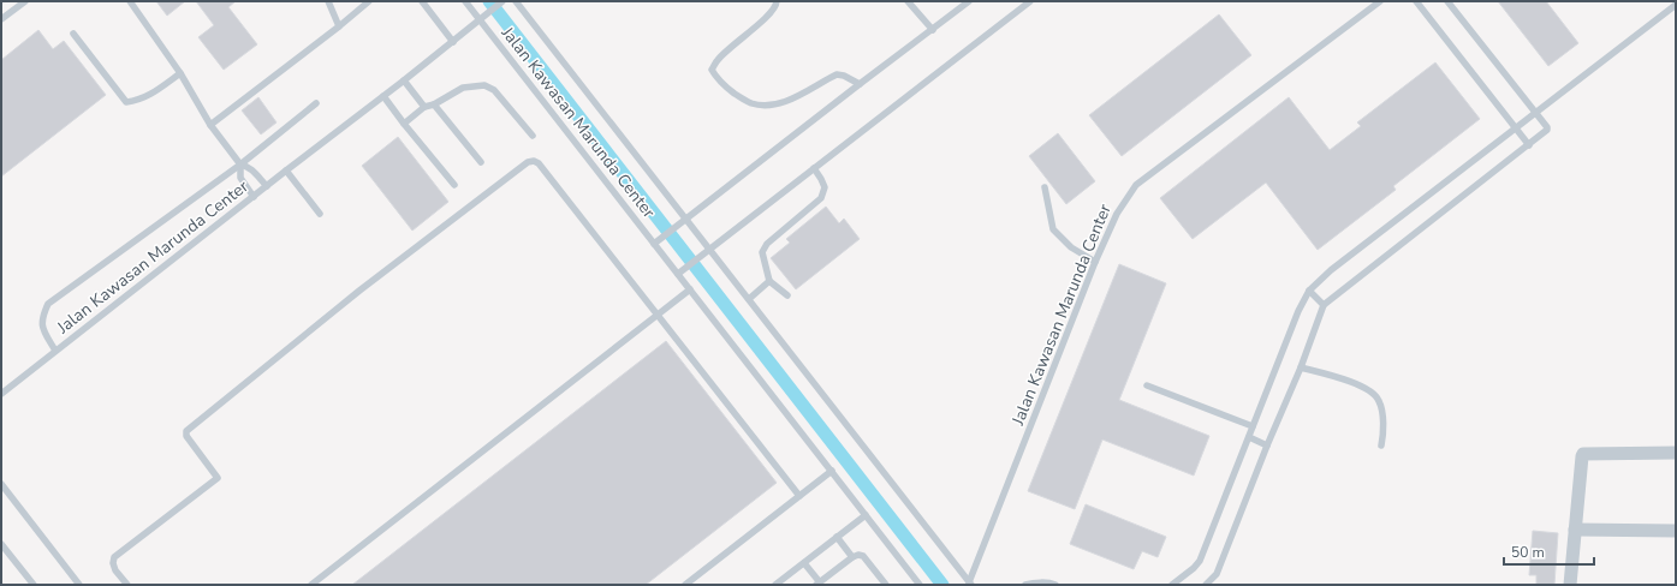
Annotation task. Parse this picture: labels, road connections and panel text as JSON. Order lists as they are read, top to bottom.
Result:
{
  "streets": {
    "lane": ["Jalan Kawasan Marunda Center"]
  },
  "scale_bar": "50 m"
}
